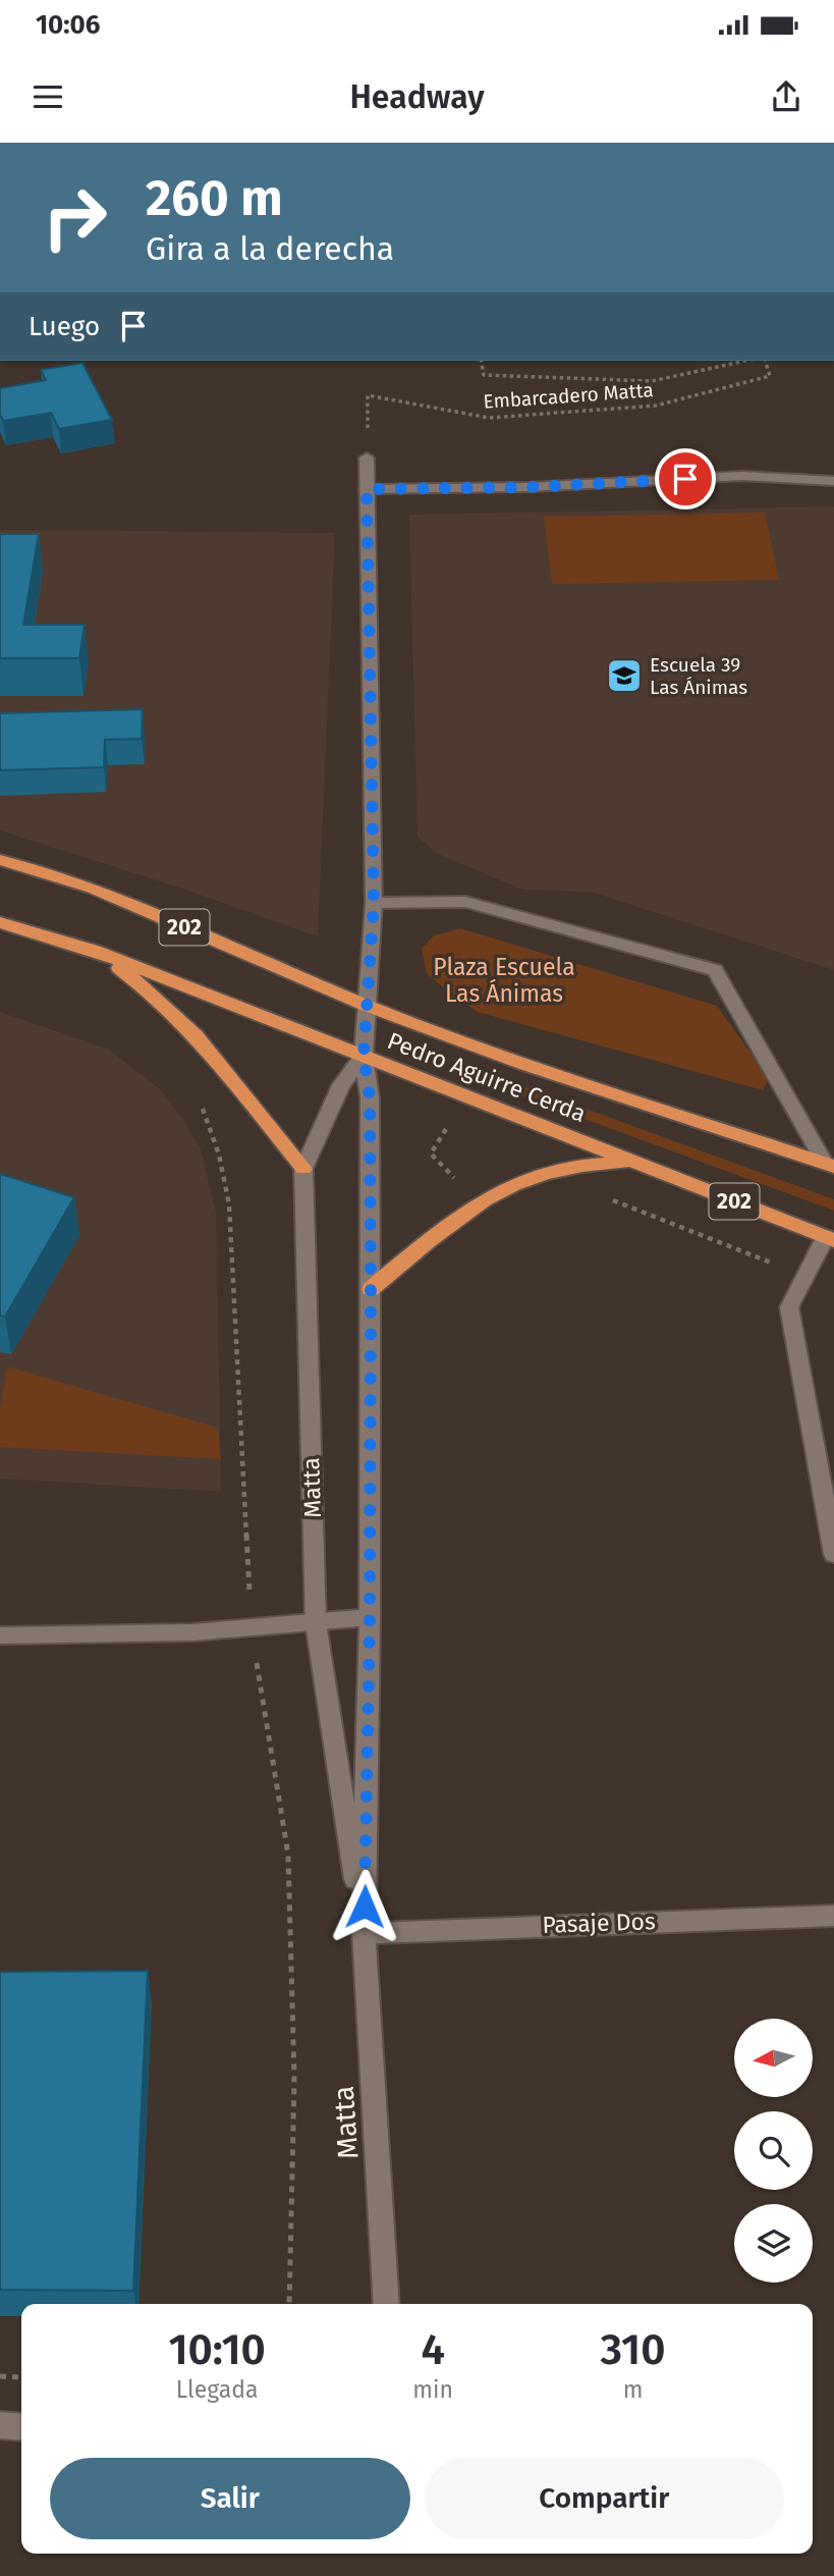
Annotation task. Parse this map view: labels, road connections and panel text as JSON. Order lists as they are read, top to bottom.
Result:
{
  "streets": {
    "highway": ["202", "Pedro Aguirre Cerda"],
    "street": ["Matta", "Pasaje Dos"],
    "path": ["Embarcadero Matta"]
  },
  "crossings": [
    ["Embarcadero Matta", "Matta"],
    ["Pedro Aguirre Cerda", "Matta"],
    ["Matta", "Pasaje Dos"]
  ],
  "parks": ["Plaza Escuela Las Ánimas"],
  "places": {
    "school or university": ["Escuela 39 Las Ánimas"]
  },
  "north": "left",
  "page": {
    "status": "10:06",
    "header": "Headway",
    "turn": ["260 m", "Gira a la derecha"],
    "then": "Luego",
    "eta": [
      "10:10",
      "Llegada",
      "4",
      "min",
      "310",
      "m"
    ],
    "buttons": ["Salir", "Compartir"]
  }
}
